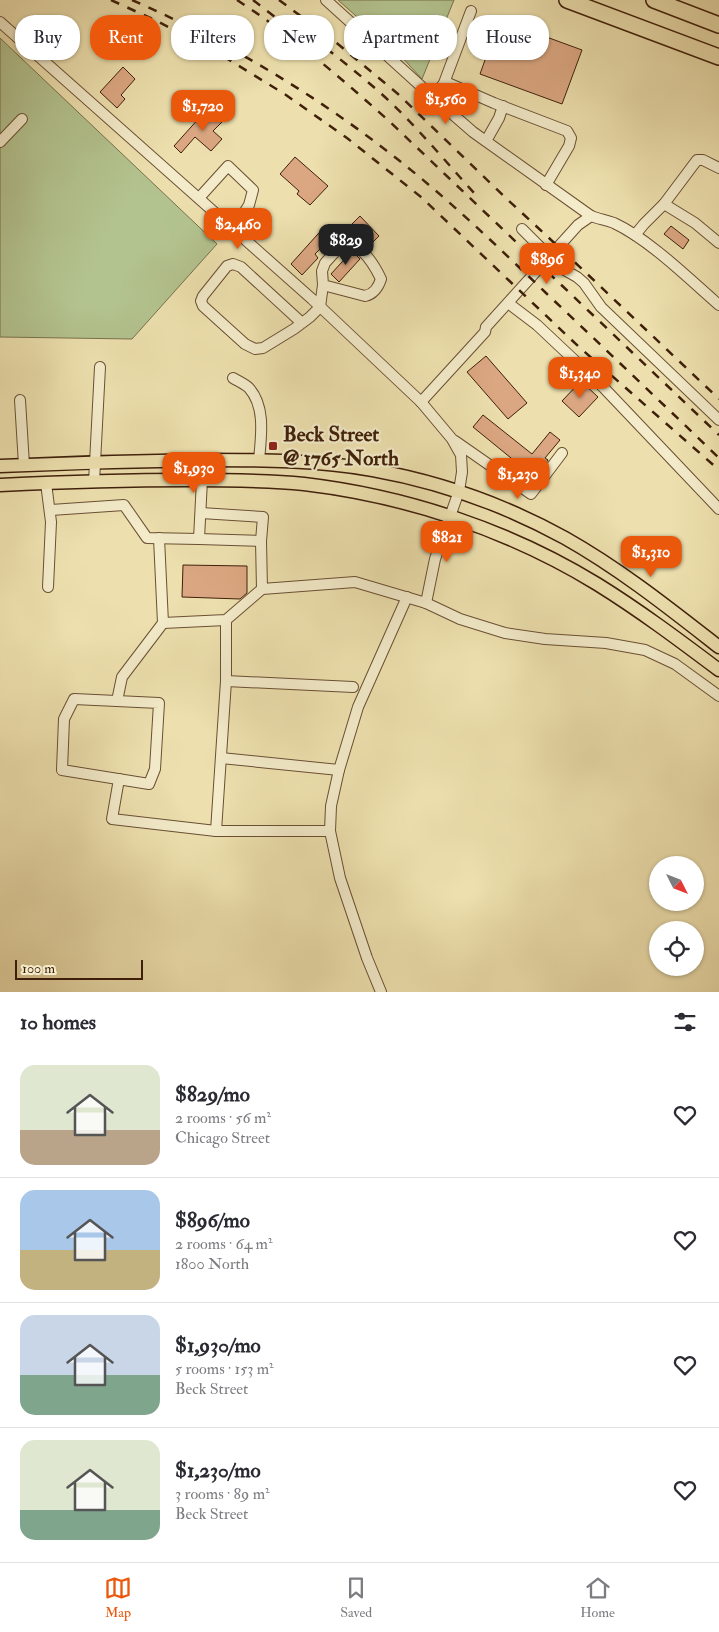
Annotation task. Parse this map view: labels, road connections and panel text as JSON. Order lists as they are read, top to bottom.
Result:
{
  "places": {
    "transit": ["Beck Street @ 1765 North"]
  },
  "scale_bar": "100 m",
  "north": "bottom right",
  "page": {
    "chip": [
      "Buy",
      "Rent",
      "Filters",
      "New",
      "Apartment",
      "House"
    ],
    "price": [
      "$1,560",
      "$1,720",
      "$2,460",
      "$829",
      "$896",
      "$1,340",
      "$1,930",
      "$1,230",
      "$821",
      "$1,310"
    ],
    "scale": "100 m",
    "heading": "10 homes",
    "list": [
      {
        "name": "$829/mo",
        "note": "2 rooms · 56 m² · Chicago Street"
      },
      {
        "name": "$896/mo",
        "note": "2 rooms · 64 m² · 1800 North"
      },
      {
        "name": "$1,930/mo",
        "note": "5 rooms · 153 m² · Beck Street"
      },
      {
        "name": "$1,230/mo",
        "note": "3 rooms · 89 m² · Beck Street"
      }
    ],
    "tabs": ["Map", "Saved", "Home"]
  }
}
